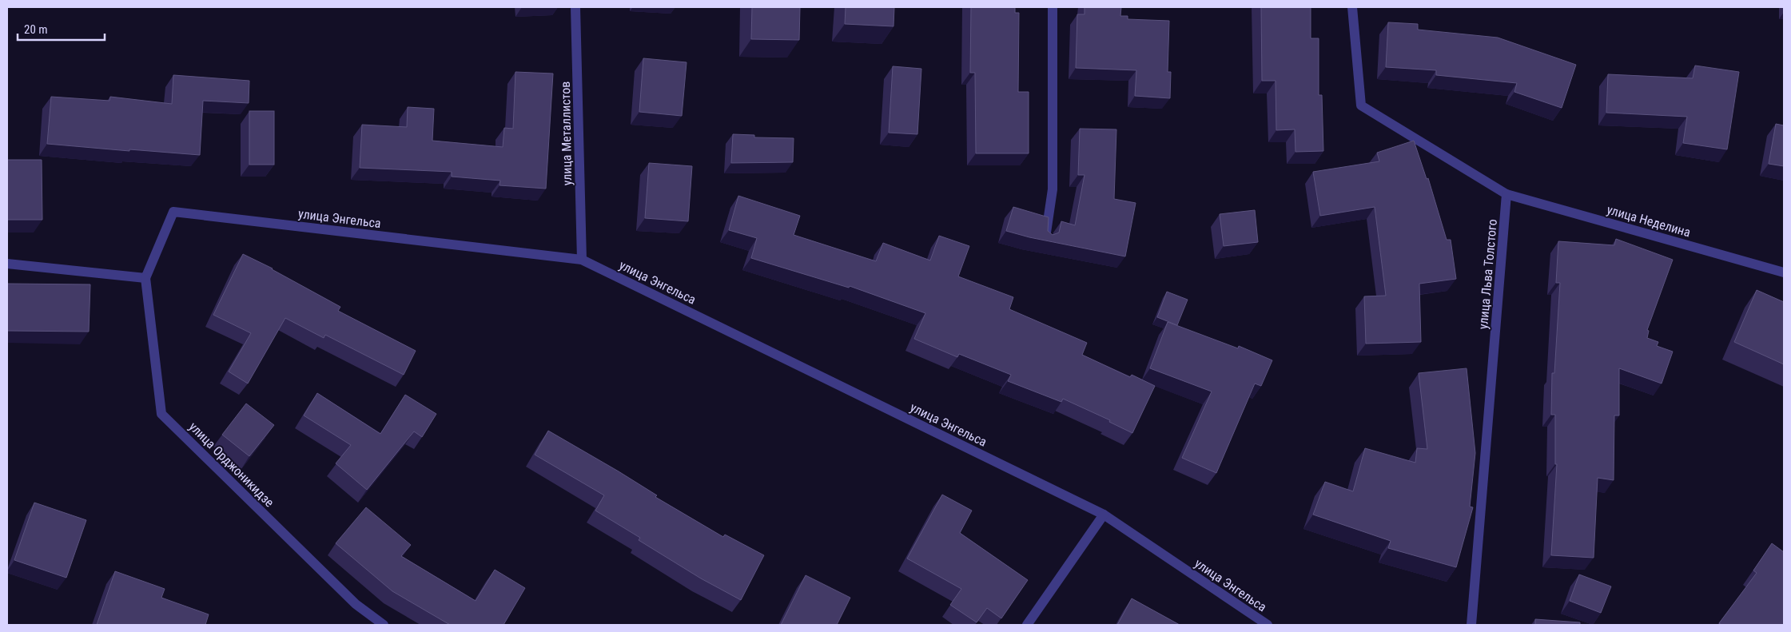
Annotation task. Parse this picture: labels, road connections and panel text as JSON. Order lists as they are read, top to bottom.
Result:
{
  "streets": {
    "street": [
      "улица Металлистов",
      "улица Энгельса",
      "улица Неделина",
      "улица Льва Толстого",
      "улица Орджоникидзе"
    ]
  },
  "crossings": [
    ["улица Металлистов", "улица Энгельса"],
    ["улица Энгельса", "улица Орджоникидзе"],
    ["улица Неделина", "улица Льва Толстого"]
  ],
  "scale_bar": "20 m"
}
